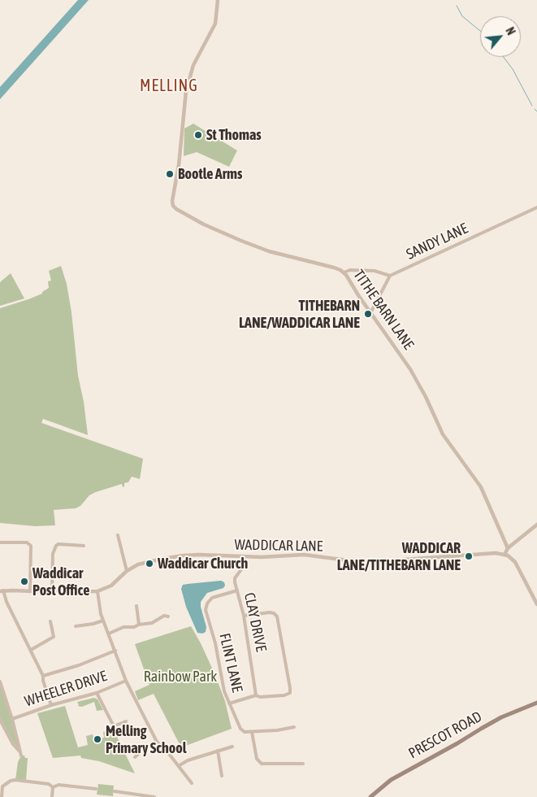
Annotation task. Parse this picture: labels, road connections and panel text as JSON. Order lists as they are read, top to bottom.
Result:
{
  "streets": {
    "main road": ["PRESCOT ROAD"],
    "street": [
      "SANDY LANE",
      "TITHE BARN LANE",
      "WADDICAR LANE",
      "CLAY DRIVE",
      "FLINT LANE",
      "WHEELER DRIVE"
    ]
  },
  "crossings": [
    ["WADDICAR LANE", "CLAY DRIVE"],
    ["CLAY DRIVE", "FLINT LANE"]
  ],
  "districts": ["MELLING"],
  "parks": ["Rainbow Park"],
  "places": [
    "St Thomas",
    "Bootle Arms",
    "TITHEBARN LANE/WADDICAR LANE",
    "WADDICAR LANE/TITHEBARN LANE",
    "Waddicar Church",
    "Waddicar Post Office",
    "Melling Primary School"
  ],
  "north": "top right"
}
